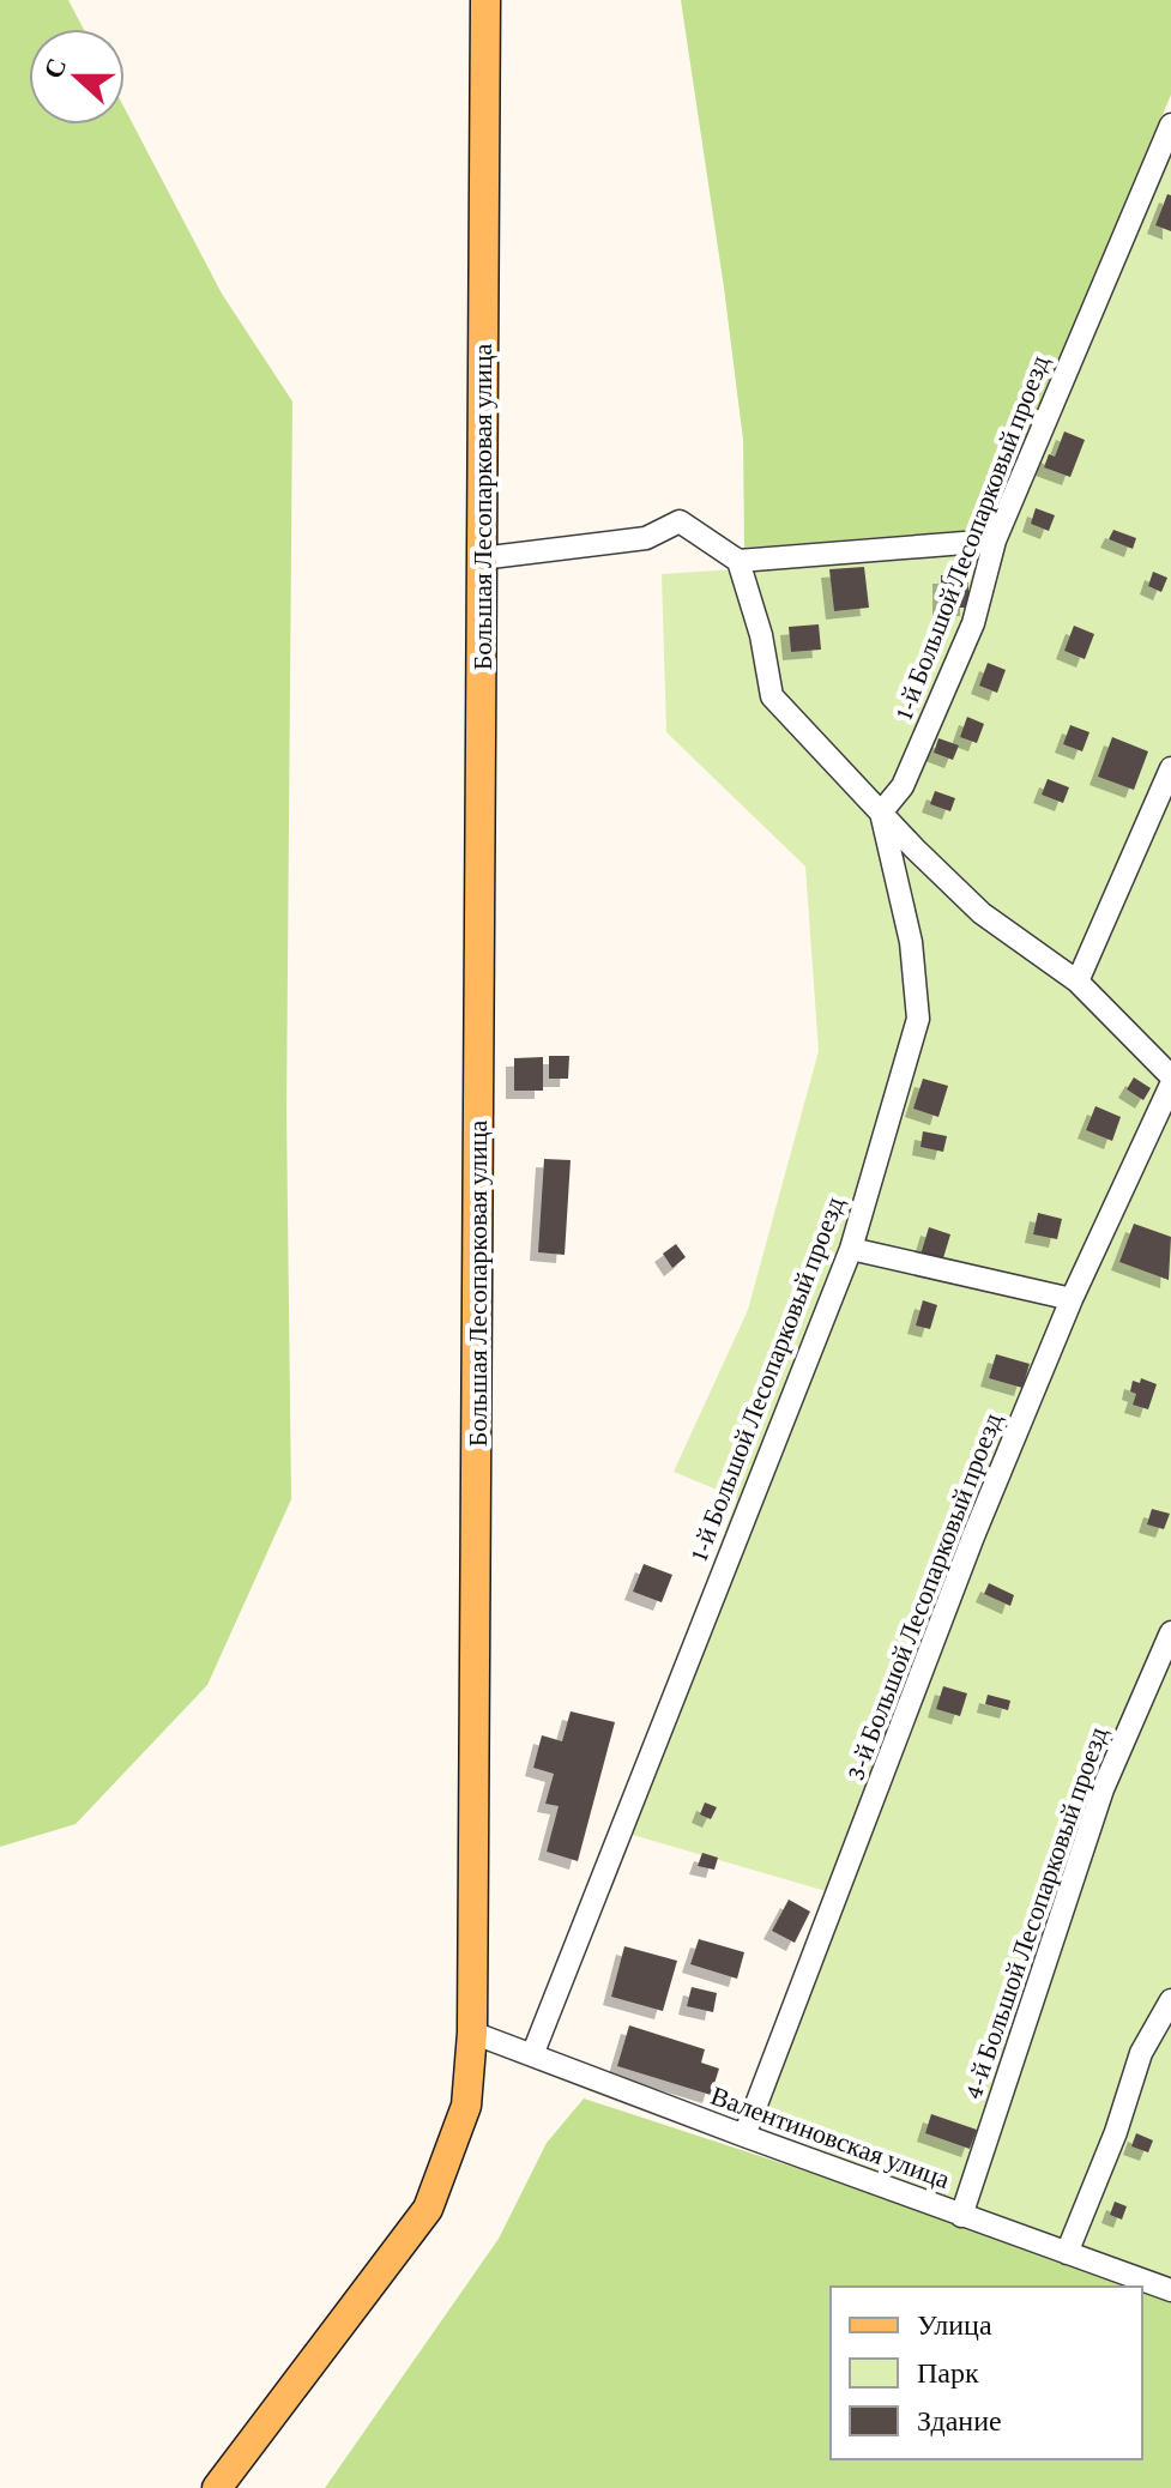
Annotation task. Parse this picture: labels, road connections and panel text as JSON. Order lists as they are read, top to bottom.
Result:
{
  "streets": {
    "main road": ["Большая Лесопарковая улица"],
    "street": [
      "1-й Большой Лесопарковый проезд",
      "3-й Большой Лесопарковый проезд",
      "4-й Большой Лесопарковый проезд",
      "Валентиновская улица"
    ]
  },
  "crossings": [
    ["Большая Лесопарковая улица", "Валентиновская улица"],
    ["1-й Большой Лесопарковый проезд", "Валентиновская улица"],
    ["3-й Большой Лесопарковый проезд", "Валентиновская улица"],
    ["4-й Большой Лесопарковый проезд", "Валентиновская улица"]
  ],
  "legend": ["Улица", "Парк", "Здание"],
  "north": "left"
}
